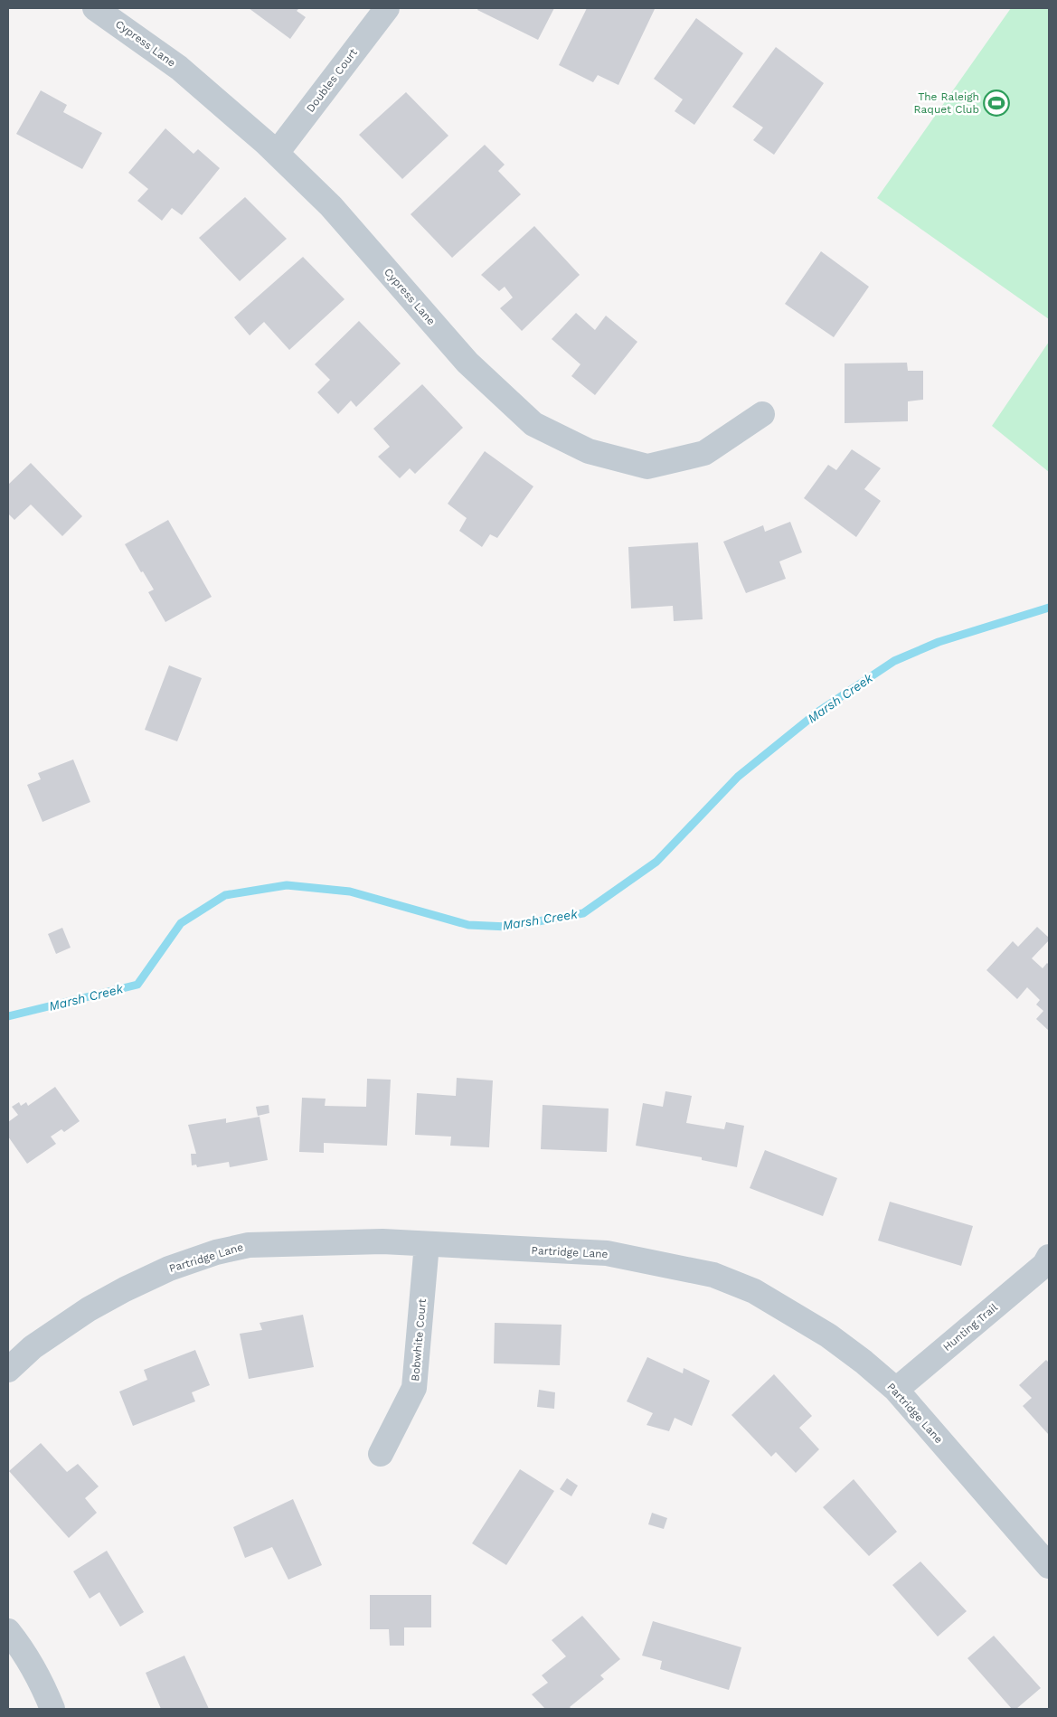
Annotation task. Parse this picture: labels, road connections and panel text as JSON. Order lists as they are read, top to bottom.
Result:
{
  "streets": {
    "street": [
      "Cypress Lane",
      "Doubles Court",
      "Partridge Lane",
      "Hunting Trail",
      "Bobwhite Court"
    ]
  },
  "crossings": [
    ["Cypress Lane", "Doubles Court"],
    ["Partridge Lane", "Hunting Trail"],
    ["Partridge Lane", "Bobwhite Court"]
  ],
  "water": ["Marsh Creek"],
  "places": {
    "sports": ["The Raleigh Raquet Club"]
  }
}
